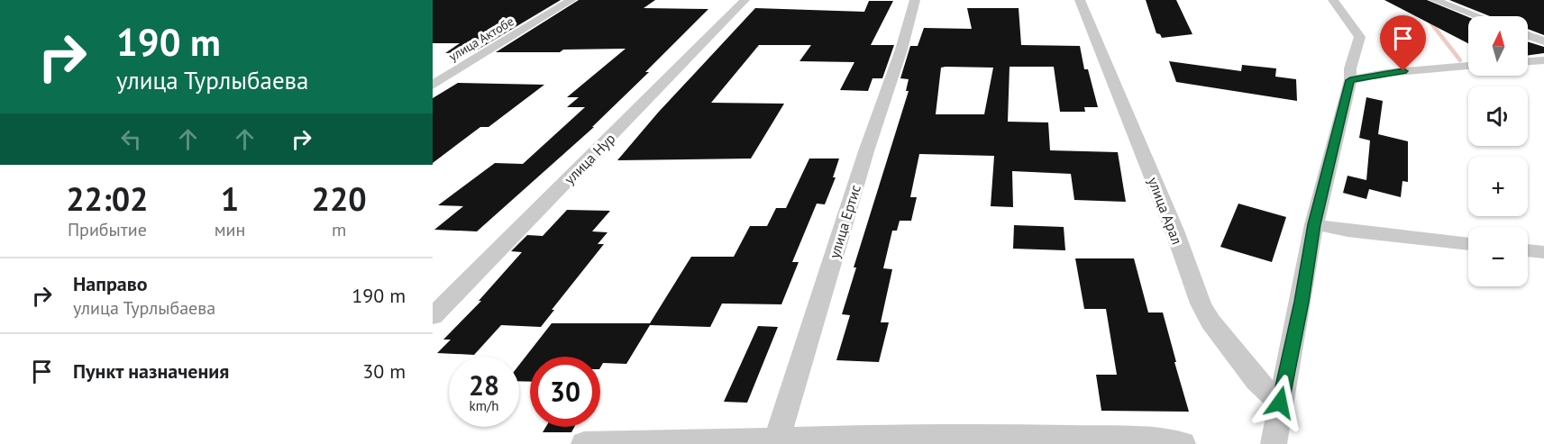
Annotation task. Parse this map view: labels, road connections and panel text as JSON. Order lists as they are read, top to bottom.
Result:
{
  "streets": {
    "street": [
      "улица Актобе",
      "улица Нур",
      "улица Арал",
      "улица Ертис"
    ]
  },
  "north": "top",
  "page": {
    "turn": ["190 m", "улица Турлыбаева"],
    "map_buttons": ["+", "−"],
    "eta": [
      "22:02",
      "Прибытие",
      "1",
      "мин",
      "220",
      "m"
    ],
    "list": [
      {
        "name": "Направо",
        "note": "улица Турлыбаева",
        "value": "190 m"
      },
      {
        "name": "Пункт назначения",
        "value": "30 m"
      }
    ],
    "speed": "28 km/h",
    "limit": "30"
  }
}
